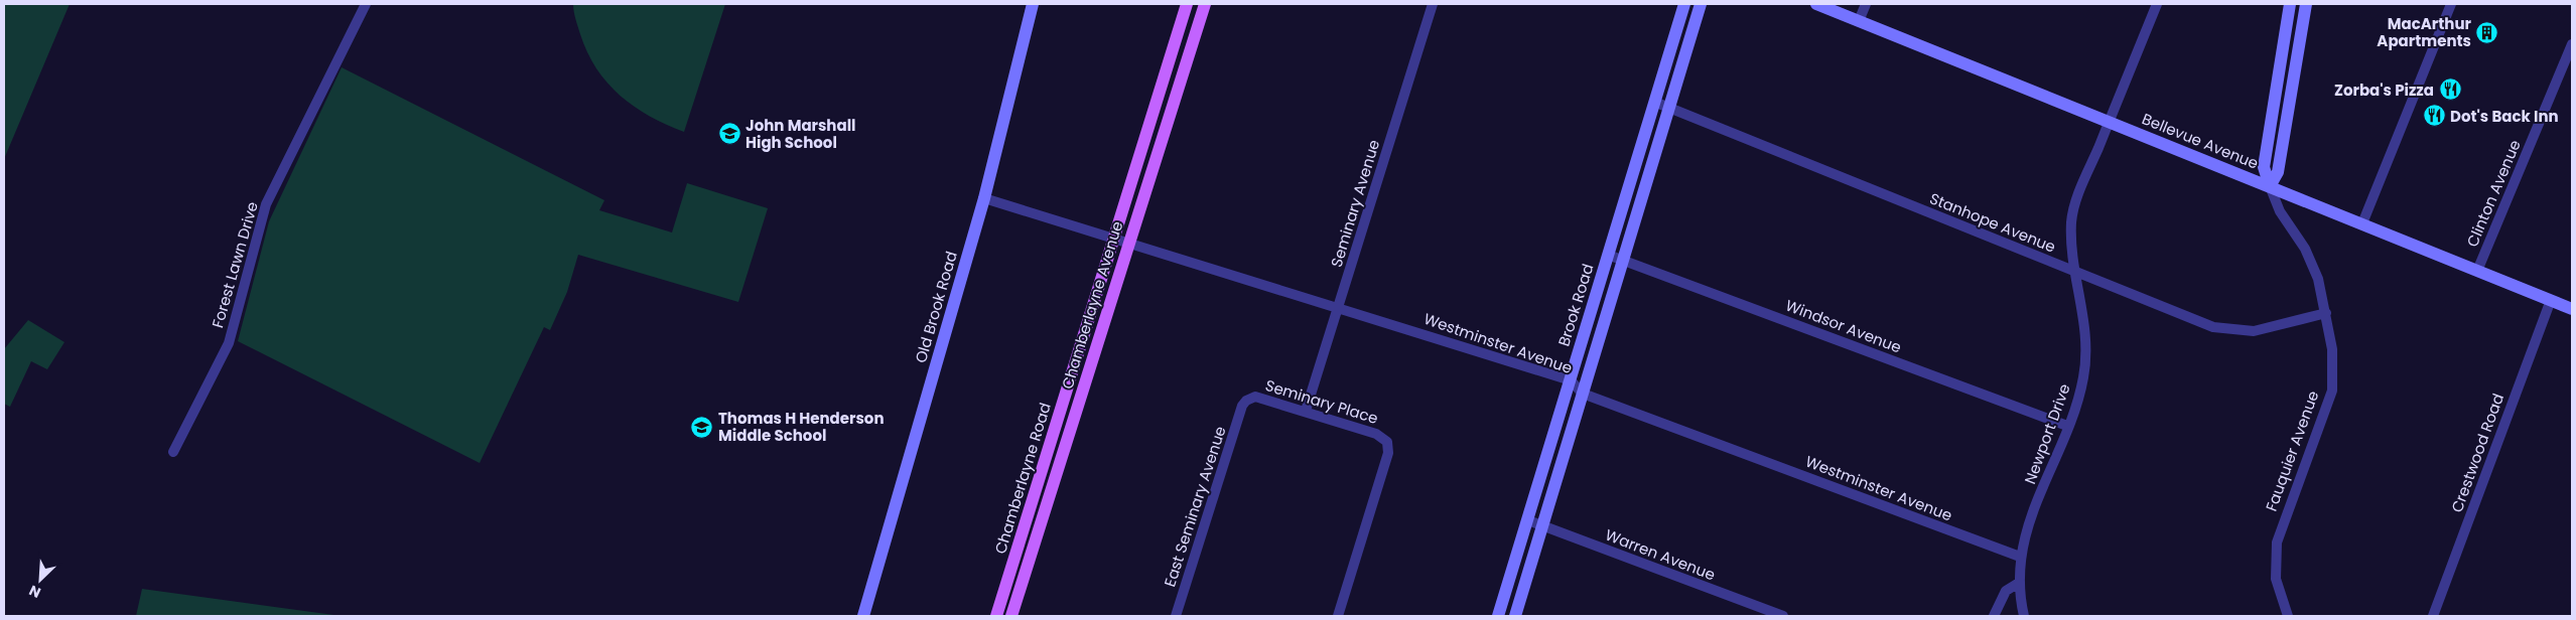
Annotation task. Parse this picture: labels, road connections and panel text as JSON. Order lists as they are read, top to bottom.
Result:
{
  "streets": {
    "main road": ["Chamberlayne Avenue", "Chamberlayne Road"],
    "street": [
      "Bellevue Avenue",
      "Clinton Avenue",
      "Seminary Avenue",
      "Stanhope Avenue",
      "Forest Lawn Drive",
      "Brook Road",
      "Old Brook Road",
      "Windsor Avenue",
      "Westminster Avenue",
      "Seminary Place",
      "Newport Drive",
      "Fauquier Avenue",
      "Crestwood Road",
      "East Seminary Avenue",
      "Warren Avenue"
    ]
  },
  "crossings": [
    ["Bellevue Avenue", "Clinton Avenue"],
    ["Bellevue Avenue", "Newport Drive"],
    ["Bellevue Avenue", "Fauquier Avenue"],
    ["Bellevue Avenue", "Crestwood Road"],
    ["Seminary Avenue", "Westminster Avenue"],
    ["Seminary Avenue", "Seminary Place"],
    ["Stanhope Avenue", "Brook Road"],
    ["Stanhope Avenue", "Newport Drive"],
    ["Stanhope Avenue", "Fauquier Avenue"],
    ["Chamberlayne Avenue", "Westminster Avenue"],
    ["Brook Road", "Windsor Avenue"],
    ["Brook Road", "Westminster Avenue"],
    ["Brook Road", "Warren Avenue"],
    ["Old Brook Road", "Westminster Avenue"],
    ["Windsor Avenue", "Newport Drive"],
    ["Westminster Avenue", "Newport Drive"],
    ["Westminster Avenue", "Chamberlayne Road"],
    ["Seminary Place", "East Seminary Avenue"]
  ],
  "places": {
    "building": ["MacArthur Apartments"],
    "restaurant": ["Zorba's Pizza", "Dot's Back Inn"],
    "school or university": ["John Marshall High School", "Thomas H Henderson Middle School"]
  },
  "north": "bottom left"
}
